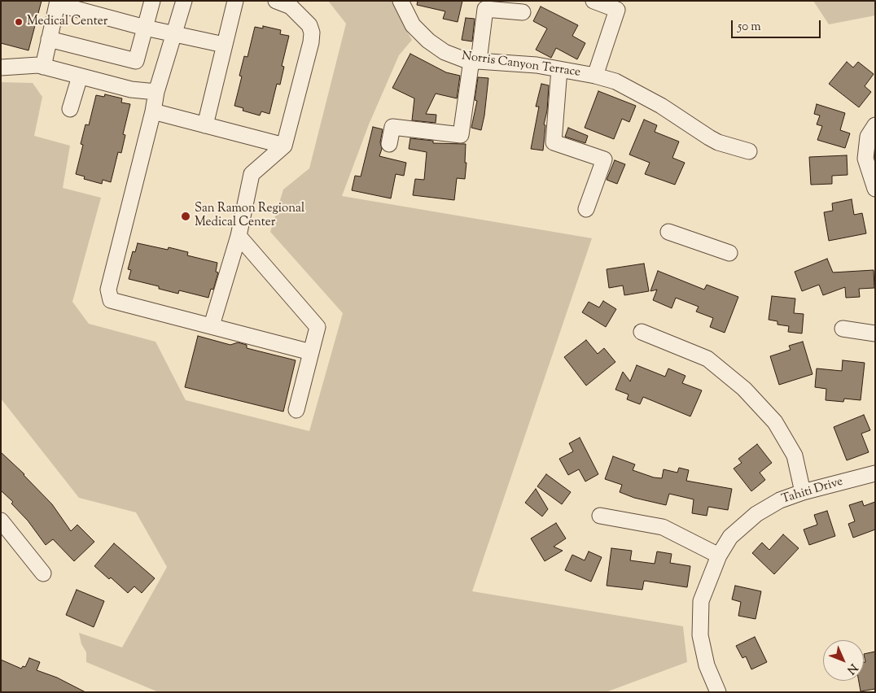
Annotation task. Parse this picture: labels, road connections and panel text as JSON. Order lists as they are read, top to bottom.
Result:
{
  "streets": {
    "street": ["Norris Canyon Terrace", "Tahiti Drive"]
  },
  "places": ["Medical Center", "San Ramon Regional Medical Center"],
  "scale_bar": "50 m",
  "north": "bottom right"
}
